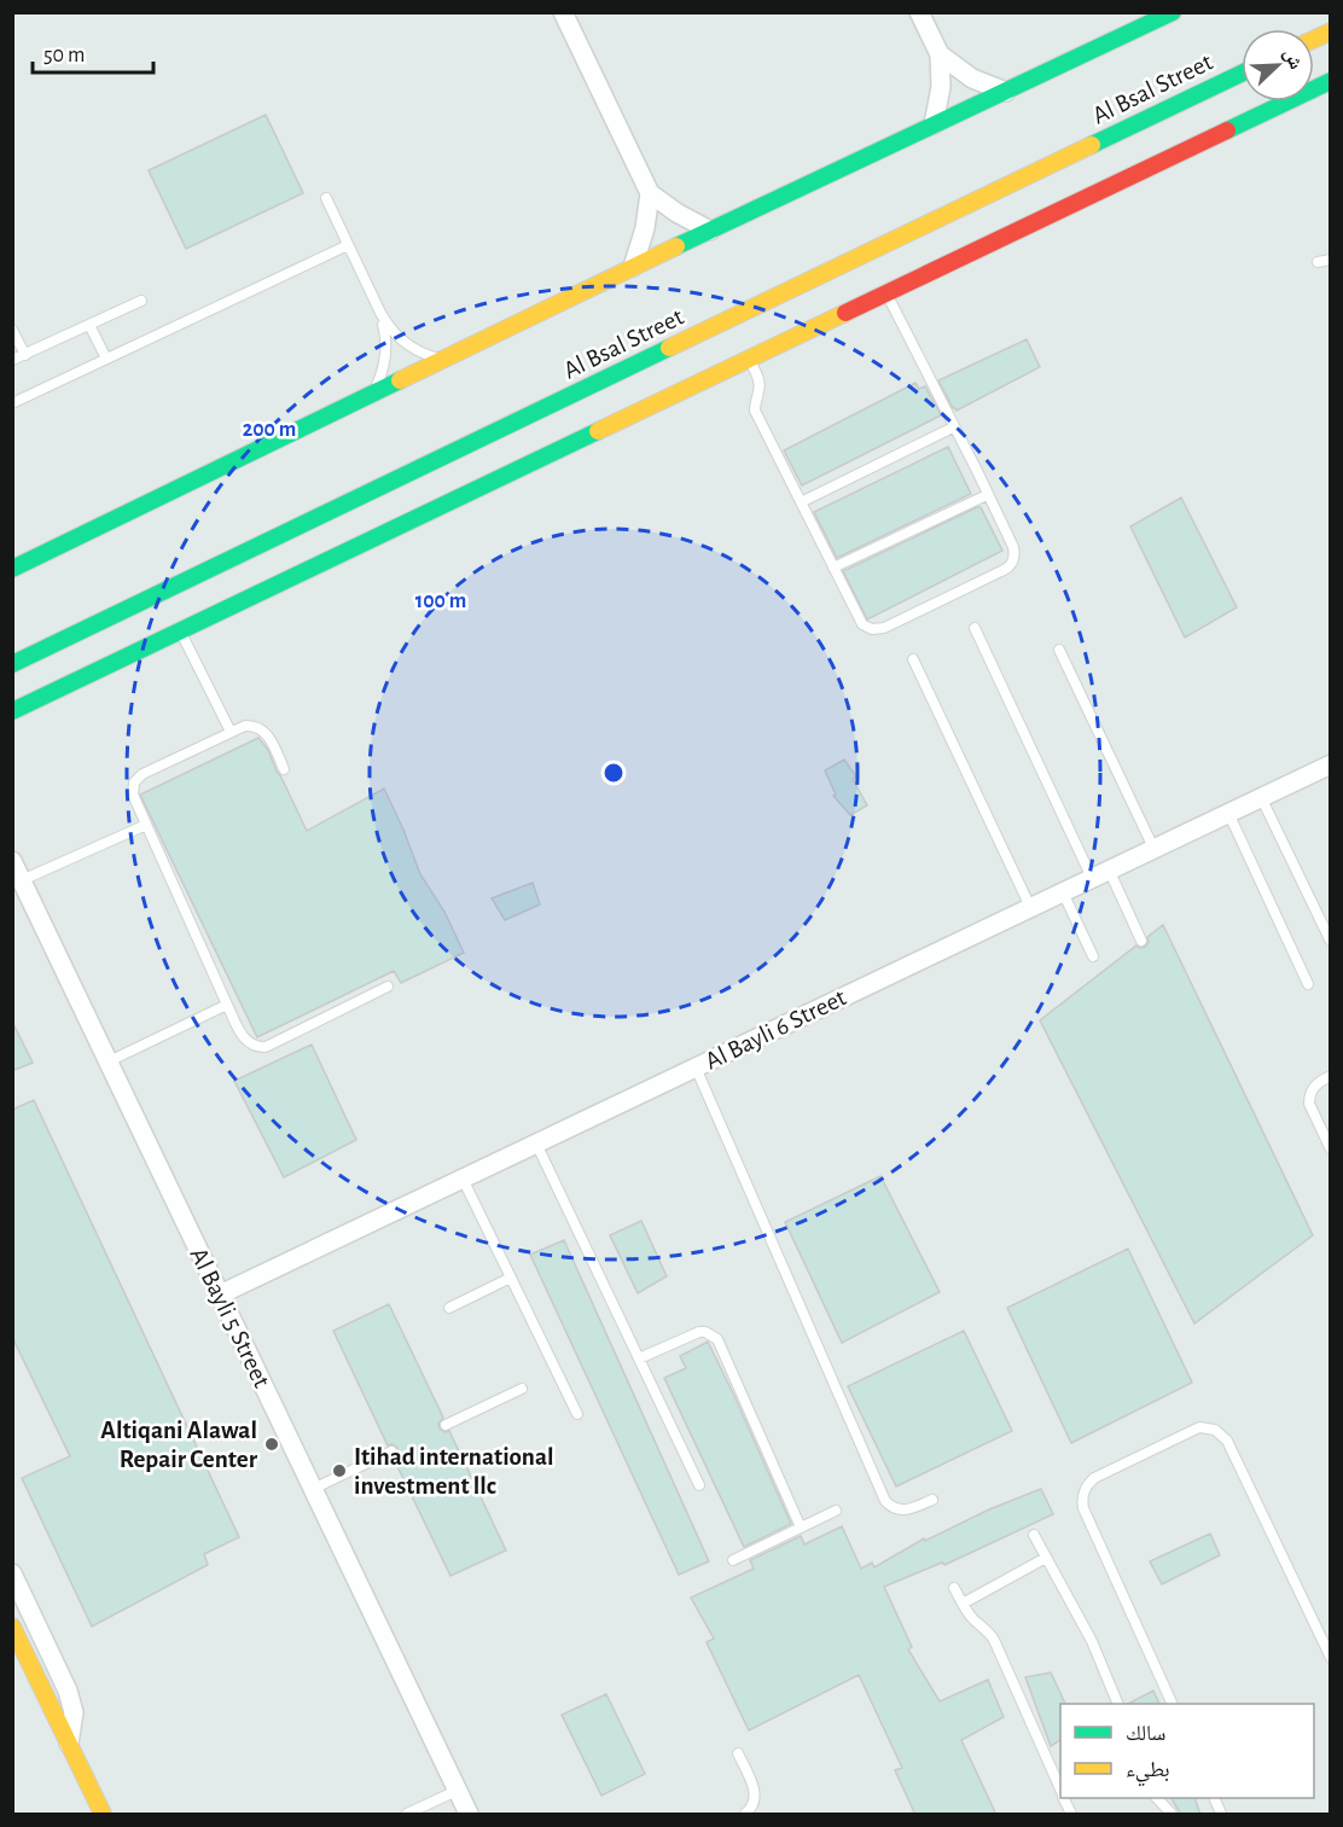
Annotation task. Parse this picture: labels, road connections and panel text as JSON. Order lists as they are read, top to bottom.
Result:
{
  "streets": {
    "street": ["Al Bsal Street", "Al Bayli 6 Street", "Al Bayli 5 Street"]
  },
  "crossings": [
    ["Al Bayli 6 Street", "Al Bayli 5 Street"]
  ],
  "places": ["Altiqani Alawal Repair Center", "Itihad international investment llc"],
  "legend": ["سالك", "بطيء"],
  "scale_bar": "50 m",
  "north": "top right",
  "rings": ["200 m", "100 m"]
}
